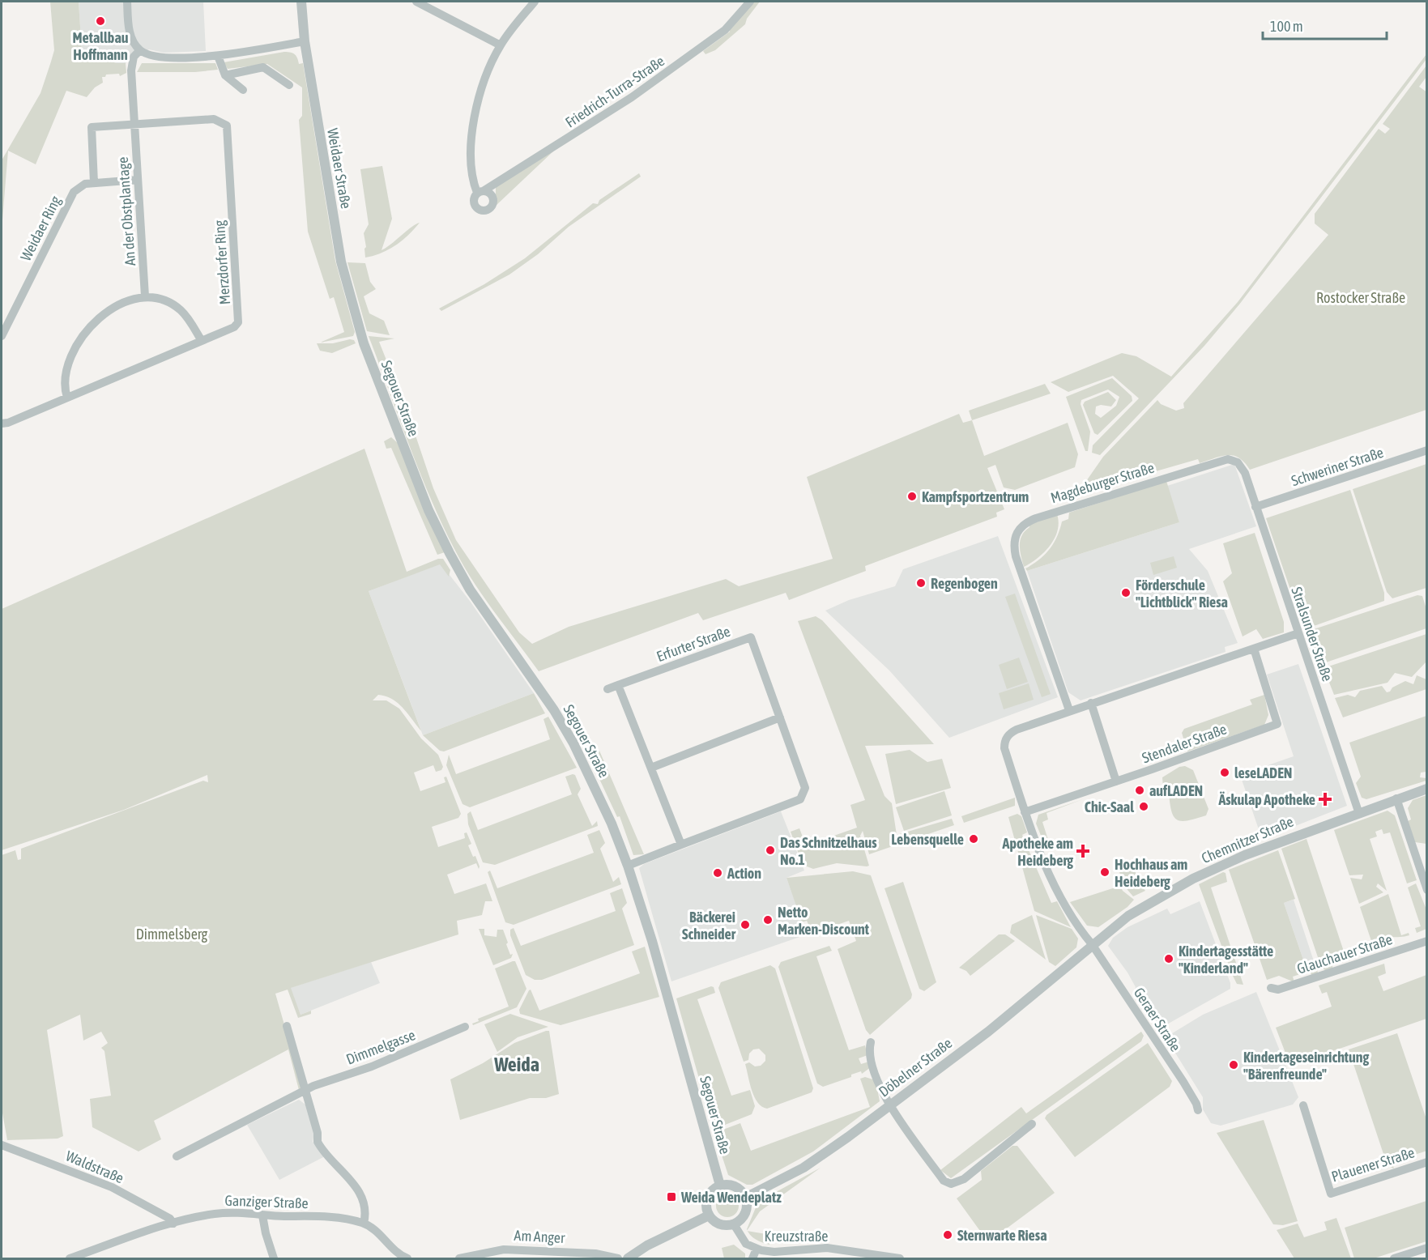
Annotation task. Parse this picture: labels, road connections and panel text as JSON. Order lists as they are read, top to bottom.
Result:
{
  "streets": {
    "street": [
      "Friedrich-Turra-Straße",
      "Weidaer Straße",
      "An der Obstplantage",
      "Weidaer Ring",
      "Merzdorfer Ring",
      "Segouer Straße",
      "Schweriner Straße",
      "Magdeburger Straße",
      "Stralsunder Straße",
      "Erfurter Straße",
      "Stendaler Straße",
      "Chemnitzer Straße",
      "Glauchauer Straße",
      "Geraer Straße",
      "Dimmelgasse",
      "Döbelner Straße",
      "Plauener Straße",
      "Waldstraße",
      "Ganziger Straße",
      "Kreuzstraße",
      "Am Anger"
    ]
  },
  "crossings": [
    ["Weidaer Straße", "Segouer Straße"],
    ["An der Obstplantage", "Weidaer Ring"],
    ["An der Obstplantage", "Merzdorfer Ring"],
    ["Segouer Straße", "Erfurter Straße"],
    ["Segouer Straße", "Döbelner Straße"],
    ["Segouer Straße", "Kreuzstraße"],
    ["Schweriner Straße", "Stralsunder Straße"],
    ["Magdeburger Straße", "Stralsunder Straße"],
    ["Stralsunder Straße", "Chemnitzer Straße"],
    ["Chemnitzer Straße", "Geraer Straße"],
    ["Chemnitzer Straße", "Döbelner Straße"],
    ["Geraer Straße", "Döbelner Straße"],
    ["Döbelner Straße", "Kreuzstraße"],
    ["Waldstraße", "Ganziger Straße"]
  ],
  "districts": ["Weida"],
  "parks": ["Rostocker Straße", "Dimmelsberg"],
  "places": {
    "other": [
      "Metallbau Hoffmann",
      "Kampfsportzentrum",
      "Regenbogen",
      "Förderschule \"Lichtblick\" Riesa",
      "leseLADEN",
      "aufLADEN",
      "Chic-Saal",
      "Lebensquelle",
      "Das Schnitzelhaus No.1",
      "Hochhaus am Heideberg",
      "Action",
      "Netto Marken-Discount",
      "Bäckerei Schneider",
      "Kindertagesstätte \"Kinderland\"",
      "Kindertageseinrichtung \"Bärenfreunde\"",
      "Sternwarte Riesa"
    ],
    "health": ["Äskulap Apotheke", "Apotheke am Heideberg"],
    "transit": ["Weida Wendeplatz"]
  },
  "scale_bar": "100 m"
}
